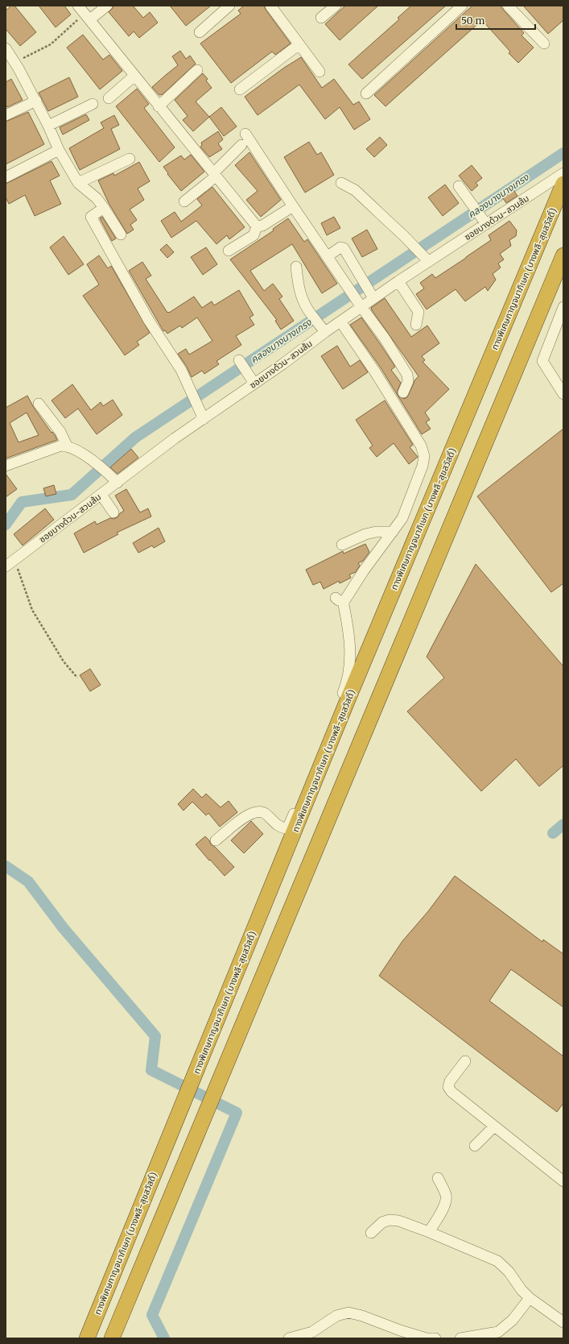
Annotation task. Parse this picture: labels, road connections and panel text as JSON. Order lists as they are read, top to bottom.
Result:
{
  "streets": {
    "highway": ["ทางพิเศษกาญจนาภิเษก (บางพลี-สุขสวัสดิ์)"],
    "street": ["ซอยบางด้วน-สวนส้ม"]
  },
  "water": ["คลองบางนางเกรง"],
  "scale_bar": "50 m"
}
